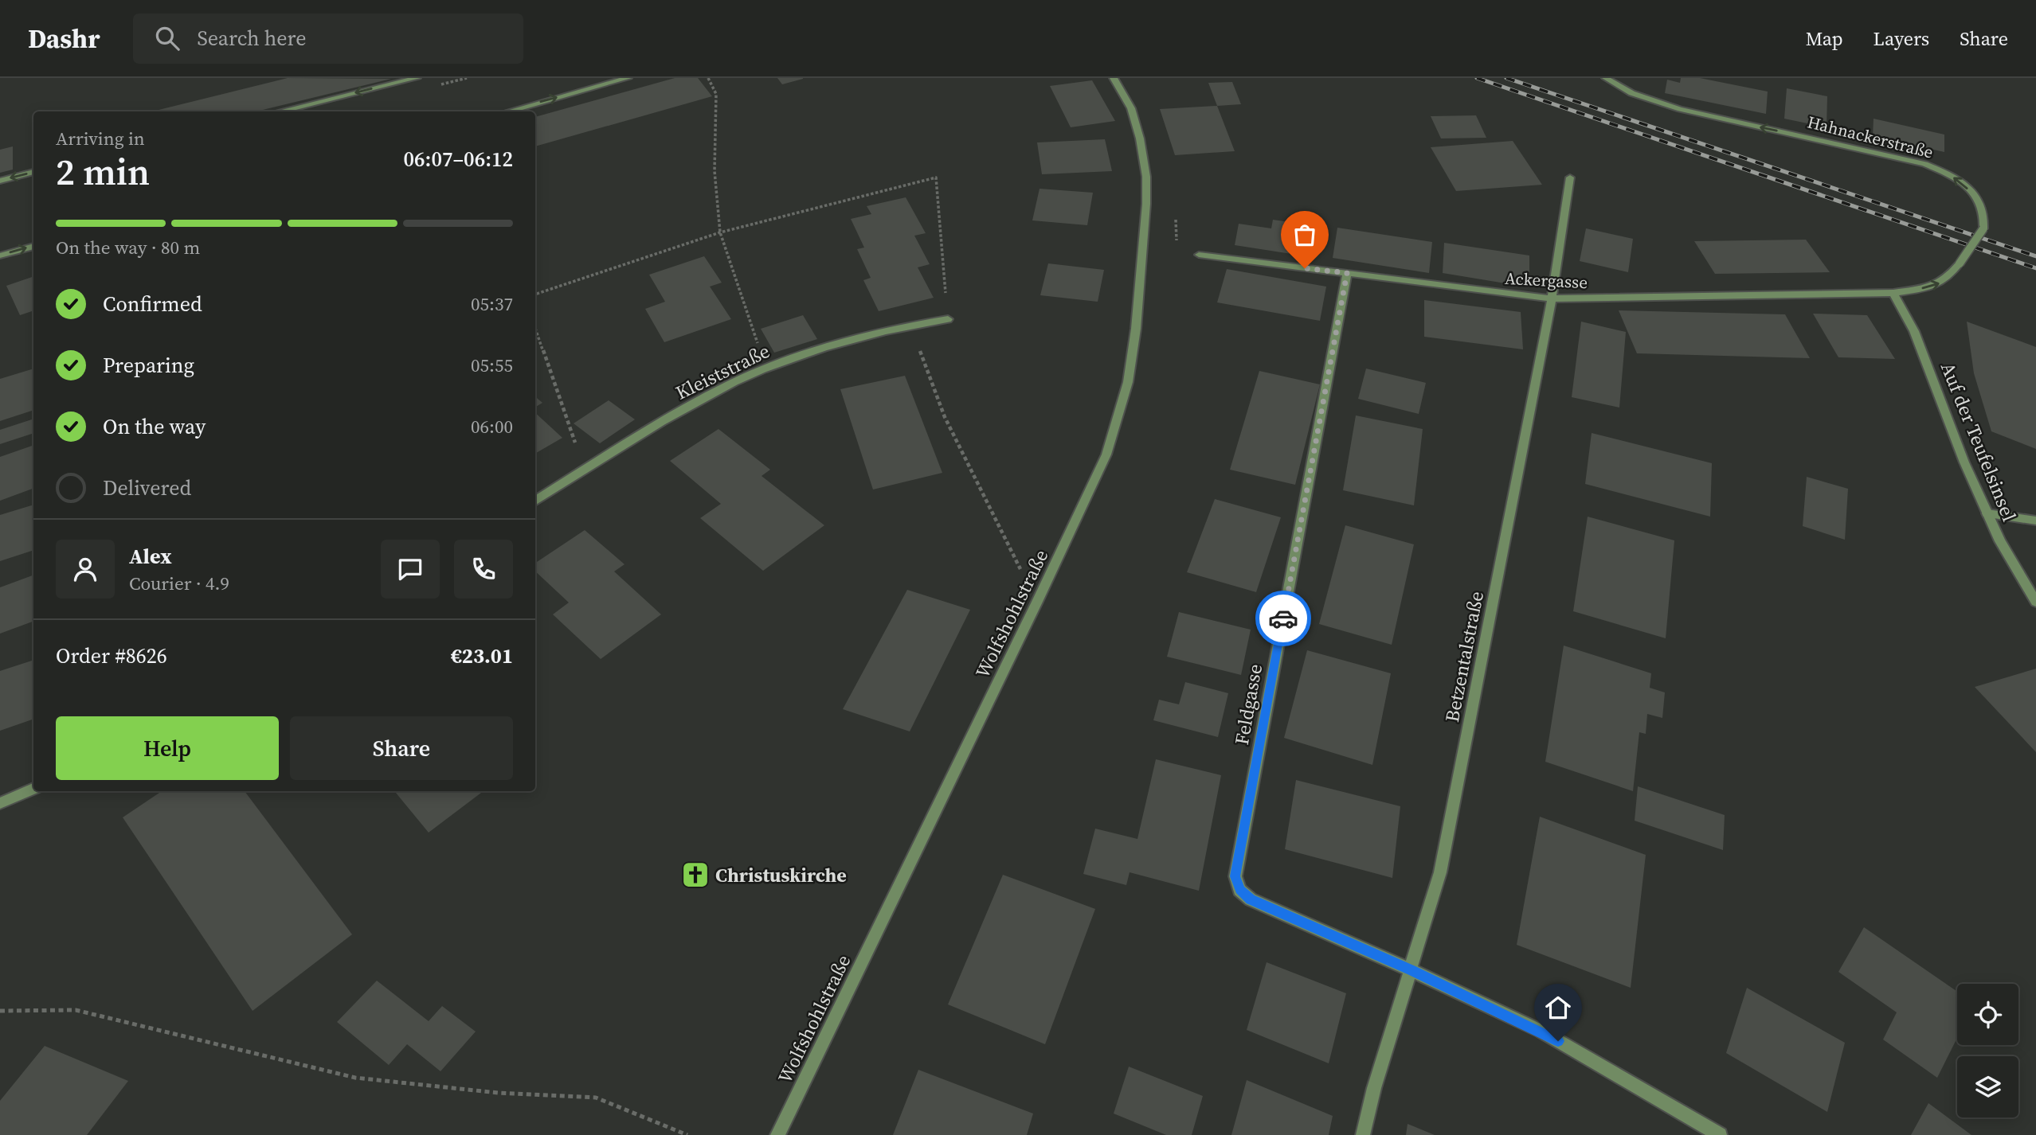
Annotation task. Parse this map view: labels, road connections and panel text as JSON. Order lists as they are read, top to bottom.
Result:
{
  "streets": {
    "street": [
      "Hahnackerstraße",
      "Ackergasse",
      "Kleiststraße",
      "Auf der Teufelsinsel",
      "Wolfshohlstraße",
      "Betzentalstraße",
      "Feldgasse"
    ]
  },
  "crossings": [
    ["Hahnackerstraße", "Ackergasse"],
    ["Hahnackerstraße", "Auf der Teufelsinsel"],
    ["Ackergasse", "Auf der Teufelsinsel"],
    ["Ackergasse", "Betzentalstraße"],
    ["Ackergasse", "Feldgasse"],
    ["Betzentalstraße", "Feldgasse"]
  ],
  "places": {
    "church": ["Christuskirche"]
  },
  "page": {
    "header": "Dashr",
    "search": "Search here",
    "nav": ["Map", "Layers", "Share"],
    "heading": ["2 min", "Arriving in", "06:07–06:12"],
    "panel": [
      "Alex",
      "Courier · 4.9",
      "Order #8626",
      "€23.01"
    ],
    "bar": "On the way · 80 m",
    "list": [
      ["Confirmed", "05:37"],
      ["Preparing", "05:55"],
      ["On the way", "06:00"],
      "Delivered"
    ],
    "buttons": ["Help", "Share"]
  }
}
